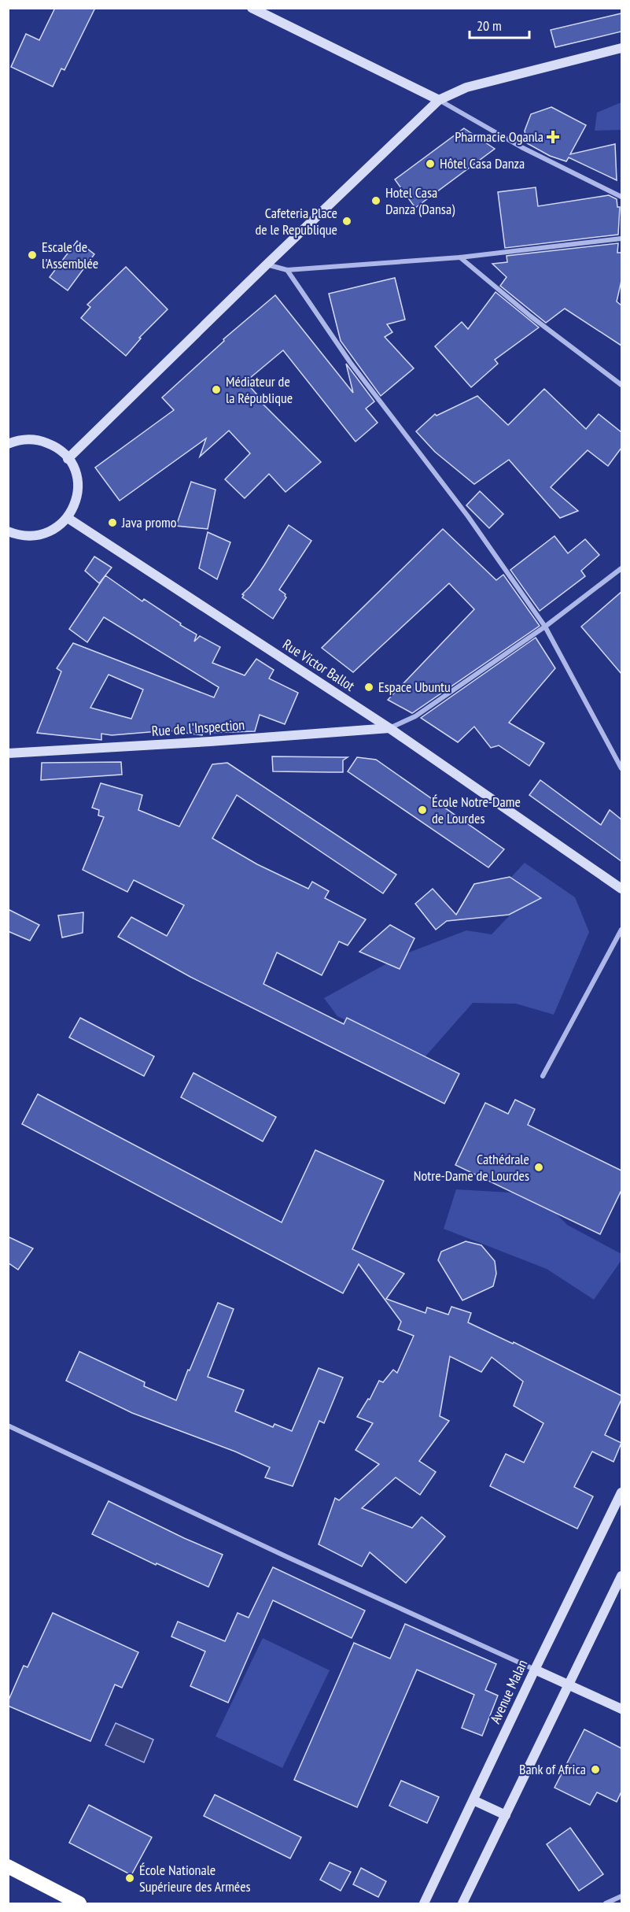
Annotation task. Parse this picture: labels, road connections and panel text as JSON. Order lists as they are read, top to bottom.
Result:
{
  "streets": {
    "main road": ["Rue Victor Ballot", "Rue de l'Inspection", "Avenue Malan"]
  },
  "crossings": [
    ["Rue Victor Ballot", "Rue de l'Inspection"]
  ],
  "places": {
    "health": ["Pharmacie Oganla"],
    "other": [
      "Hôtel Casa Danza",
      "Hotel Casa Danza (Dansa)",
      "Cafeteria Place de le Republique",
      "Escale de l'Assemblée",
      "Médiateur de la République",
      "Java promo",
      "Espace Ubuntu",
      "École Notre-Dame de Lourdes",
      "Cathédrale Notre-Dame de Lourdes",
      "Bank of Africa",
      "École Nationale Supérieure des Armées"
    ]
  },
  "scale_bar": "20 m"
}
